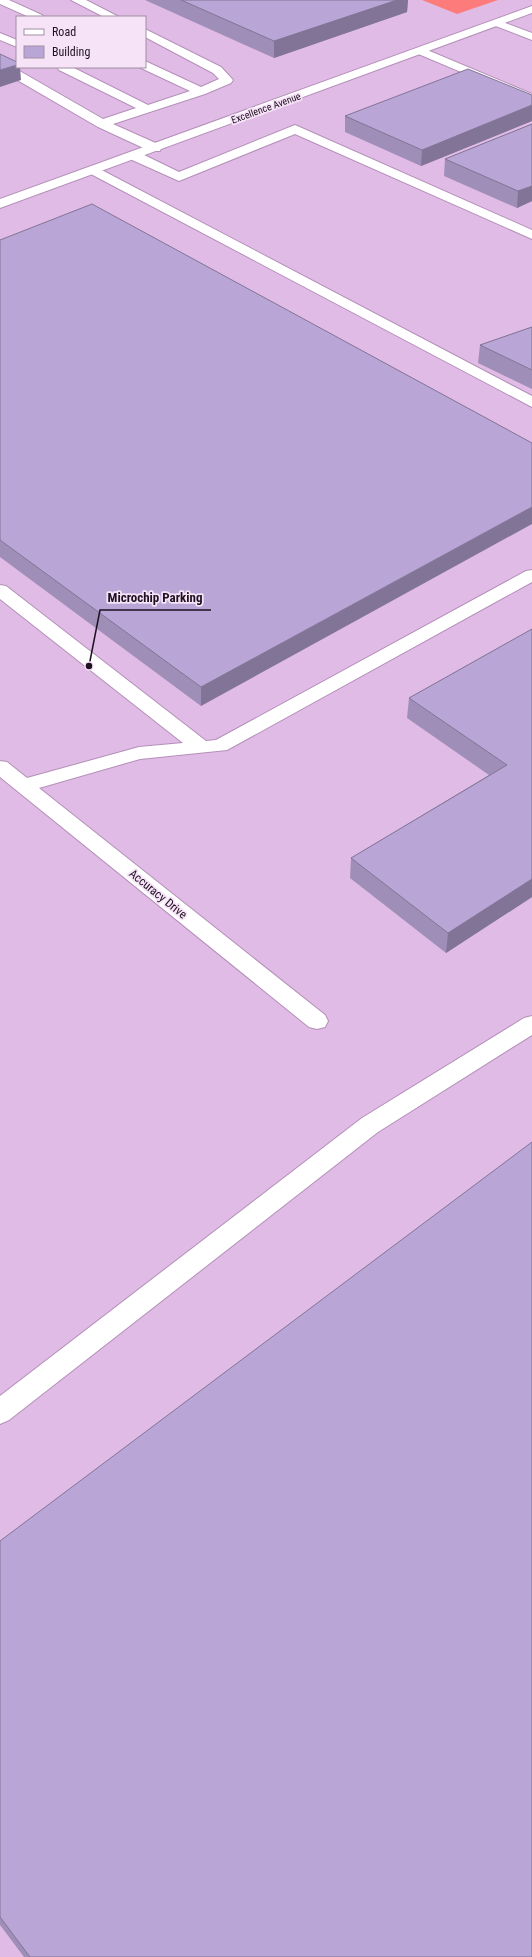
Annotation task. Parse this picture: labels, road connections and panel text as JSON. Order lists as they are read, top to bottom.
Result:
{
  "streets": {
    "street": ["Excellence Avenue", "Accuracy Drive"]
  },
  "places": ["Microchip Parking"],
  "legend": ["Road", "Building"]
}
